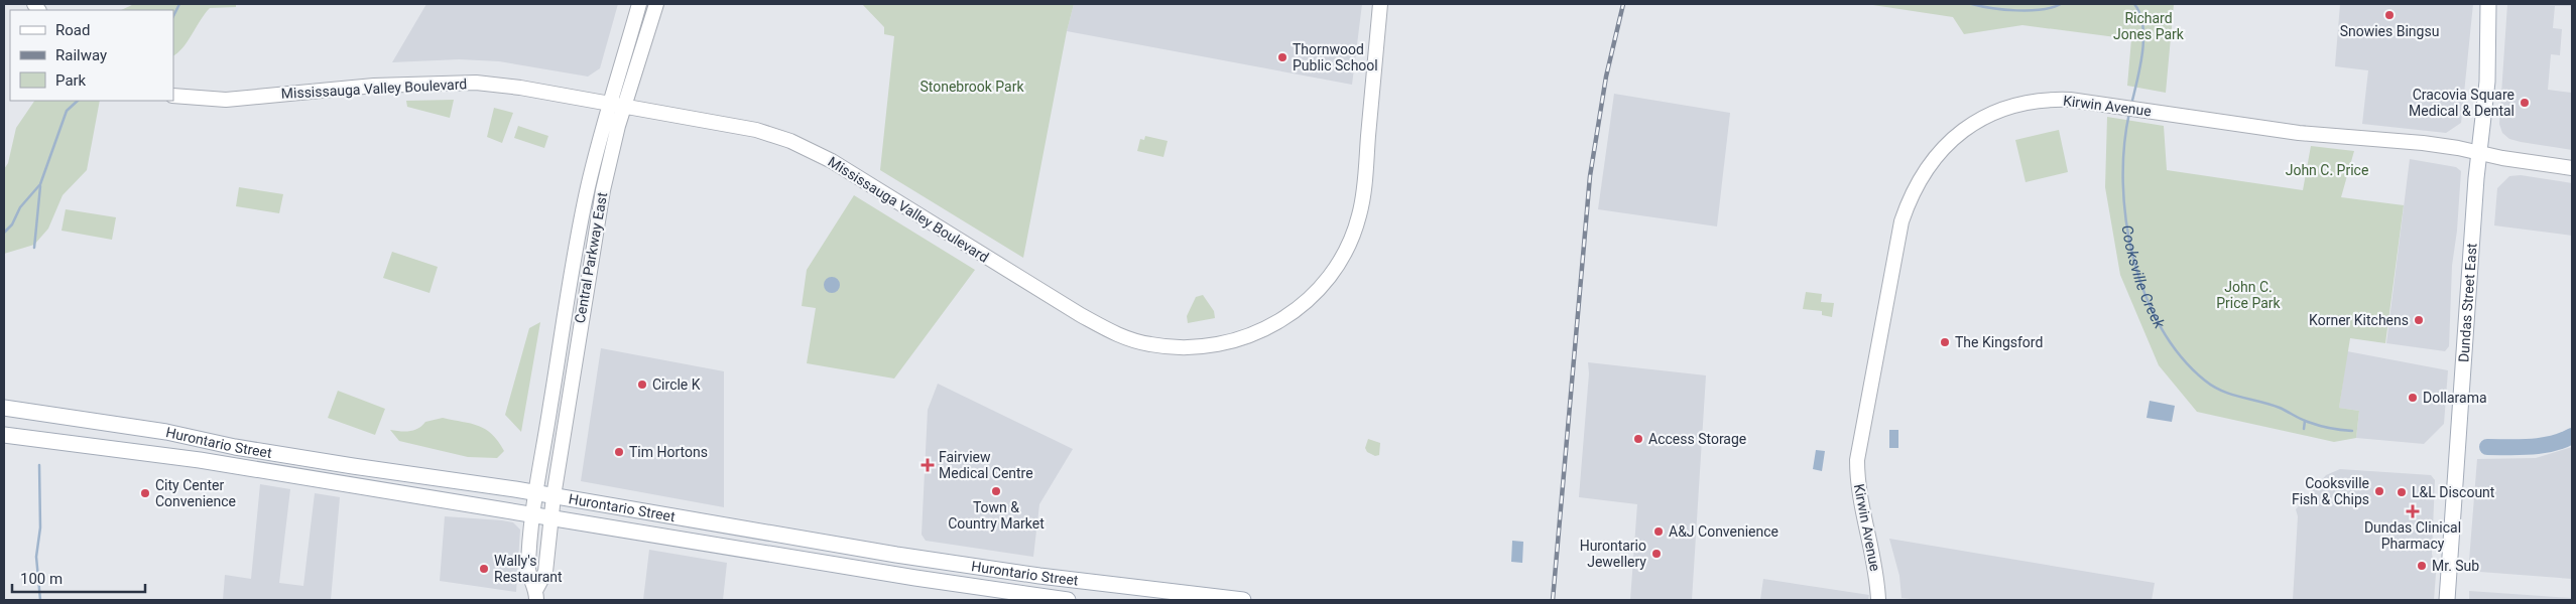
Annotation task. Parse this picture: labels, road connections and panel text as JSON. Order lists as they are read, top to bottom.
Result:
{
  "streets": {
    "main road": ["Dundas Street East", "Hurontario Street"],
    "street": ["Mississauga Valley Boulevard", "Kirwin Avenue", "Central Parkway East"]
  },
  "crossings": [
    ["Mississauga Valley Boulevard", "Central Parkway East"],
    ["Kirwin Avenue", "Dundas Street East"],
    ["Central Parkway East", "Hurontario Street"]
  ],
  "water": ["Cooksville Creek"],
  "parks": [
    "Richard Jones Park",
    "Stonebrook Park",
    "John C. Price",
    "John C. Price Park"
  ],
  "places": {
    "other": [
      "Snowies Bingsu",
      "Thornwood Public School",
      "Cracovia Square Medical & Dental",
      "Korner Kitchens",
      "The Kingsford",
      "Circle K",
      "Dollarama",
      "Access Storage",
      "Tim Hortons",
      "Town & Country Market",
      "Cooksville Fish & Chips",
      "L&L Discount",
      "City Center Convenience",
      "A&J Convenience",
      "Hurontario Jewellery",
      "Mr. Sub",
      "Wally's Restaurant"
    ],
    "health": ["Fairview Medical Centre", "Dundas Clinical Pharmacy"]
  },
  "legend": ["Road", "Railway", "Park"],
  "scale_bar": "100 m"
}
